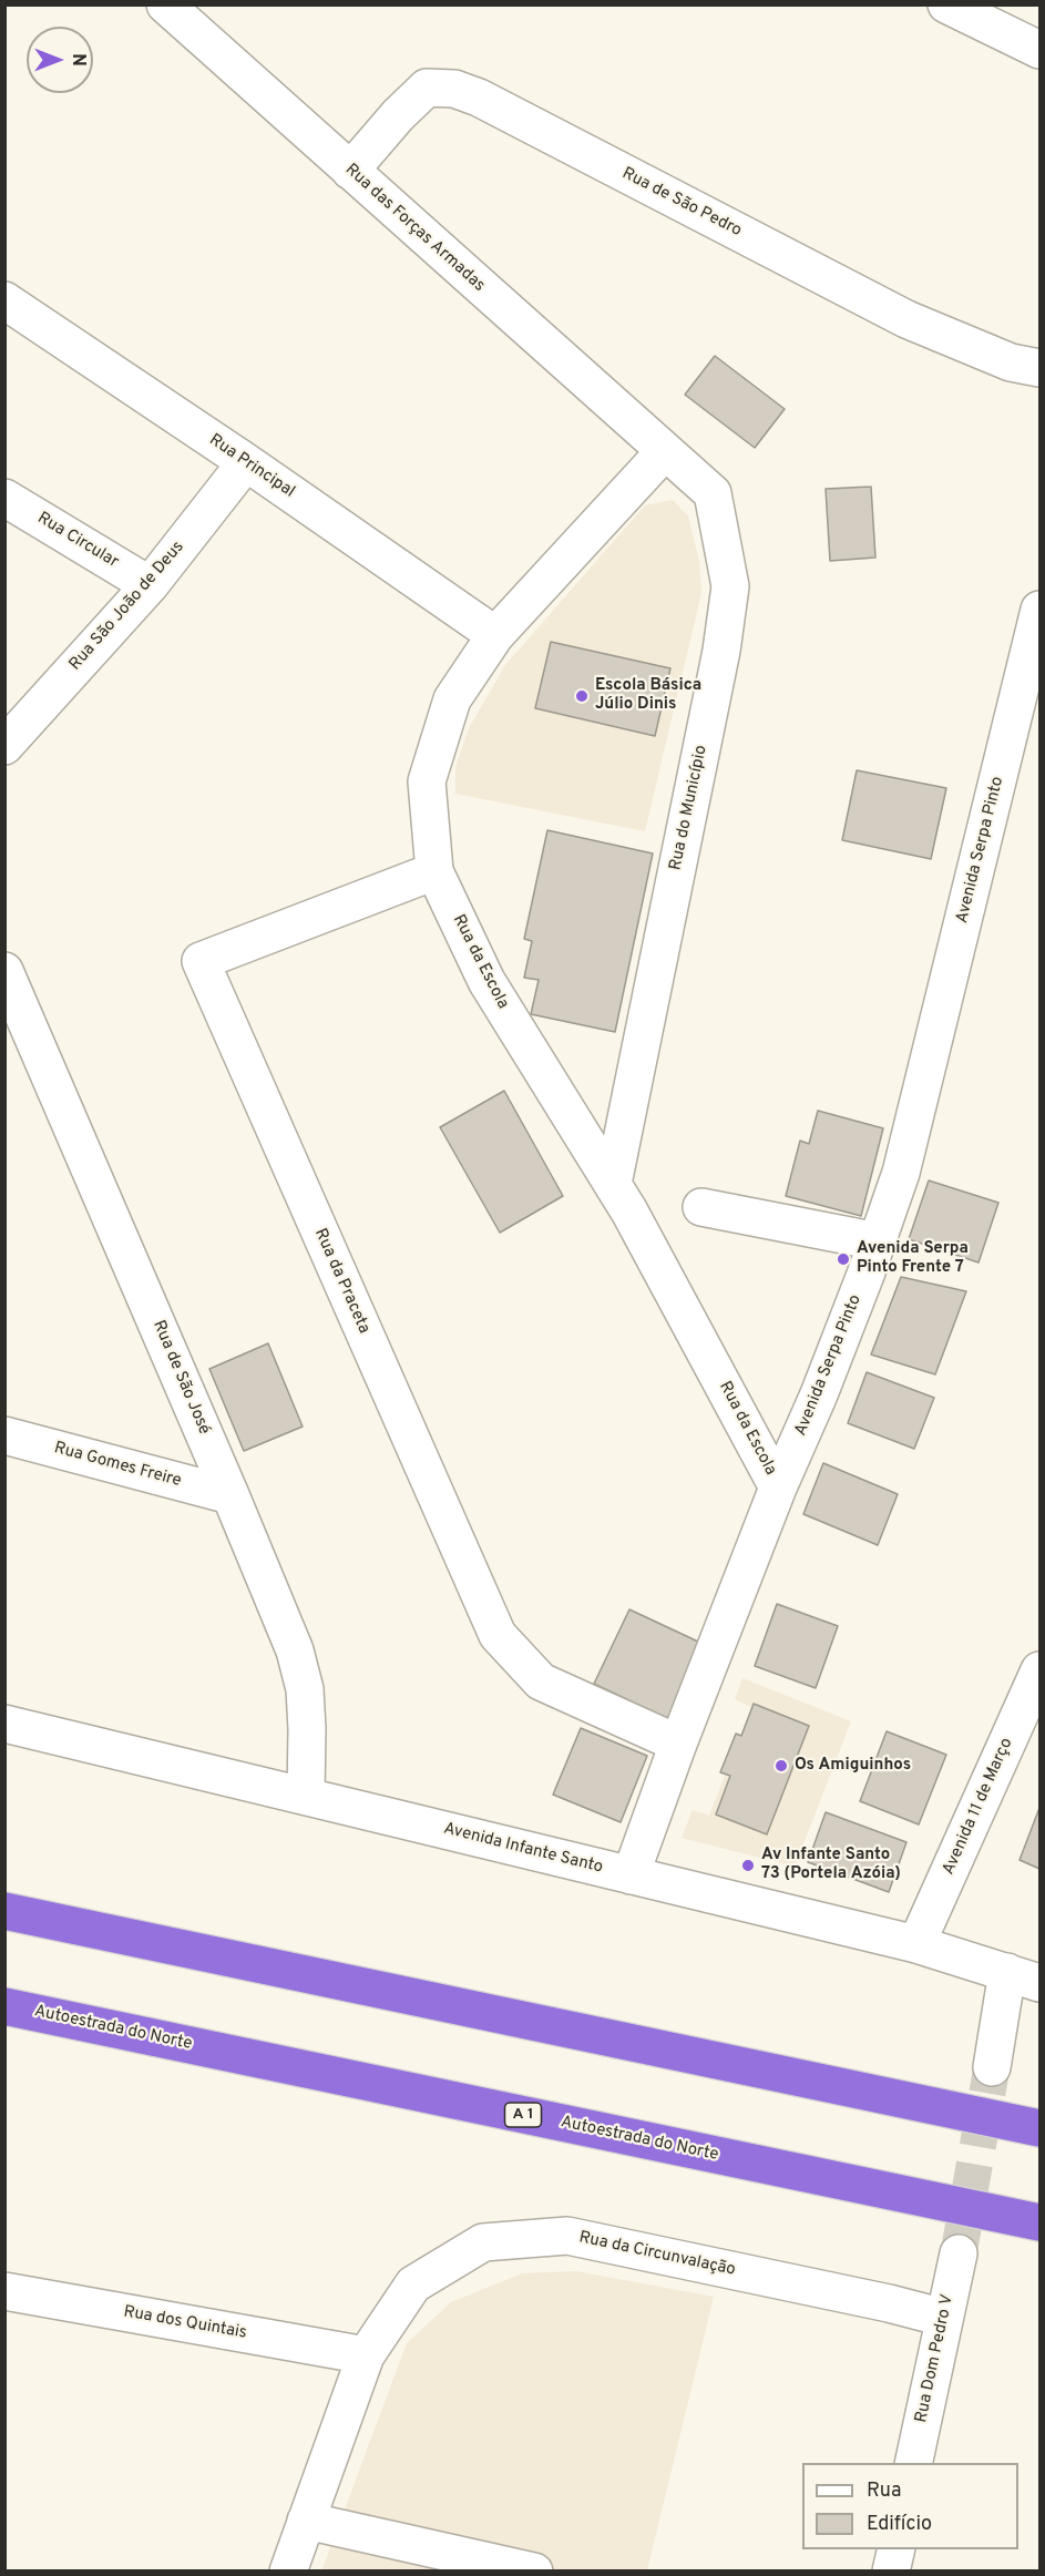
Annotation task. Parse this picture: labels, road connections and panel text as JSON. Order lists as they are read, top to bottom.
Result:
{
  "streets": {
    "highway": ["Autoestrada do Norte", "A 1"],
    "street": [
      "Rua de São Pedro",
      "Rua das Forças Armadas",
      "Rua Principal",
      "Rua Circular",
      "Rua São João de Deus",
      "Rua do Município",
      "Avenida Serpa Pinto",
      "Rua da Escola",
      "Rua da Praceta",
      "Rua de São José",
      "Rua Gomes Freire",
      "Avenida 11 de Março",
      "Avenida Infante Santo",
      "Rua da Circunvalação",
      "Rua dos Quintais",
      "Rua Dom Pedro V"
    ]
  },
  "crossings": [
    ["Rua de São Pedro", "Rua das Forças Armadas"],
    ["Rua das Forças Armadas", "Rua do Município"],
    ["Rua das Forças Armadas", "Rua da Escola"],
    ["Rua Principal", "Rua São João de Deus"],
    ["Rua Principal", "Rua da Escola"],
    ["Rua Circular", "Rua São João de Deus"],
    ["Rua do Município", "Rua da Escola"],
    ["Avenida Serpa Pinto", "Rua da Escola"],
    ["Avenida Serpa Pinto", "Rua da Praceta"],
    ["Avenida Serpa Pinto", "Avenida Infante Santo"],
    ["Rua da Escola", "Rua da Praceta"],
    ["Rua de São José", "Rua Gomes Freire"],
    ["Rua de São José", "Avenida Infante Santo"],
    ["Avenida 11 de Março", "Avenida Infante Santo"],
    ["Rua da Circunvalação", "Rua dos Quintais"],
    ["Rua da Circunvalação", "Rua Dom Pedro V"]
  ],
  "places": [
    "Escola Básica Júlio Dinis",
    "Avenida Serpa Pinto Frente 7",
    "Os Amiguinhos",
    "Av Infante Santo 73 (Portela Azóia)"
  ],
  "legend": ["Rua", "Edifício"],
  "north": "right"
}
